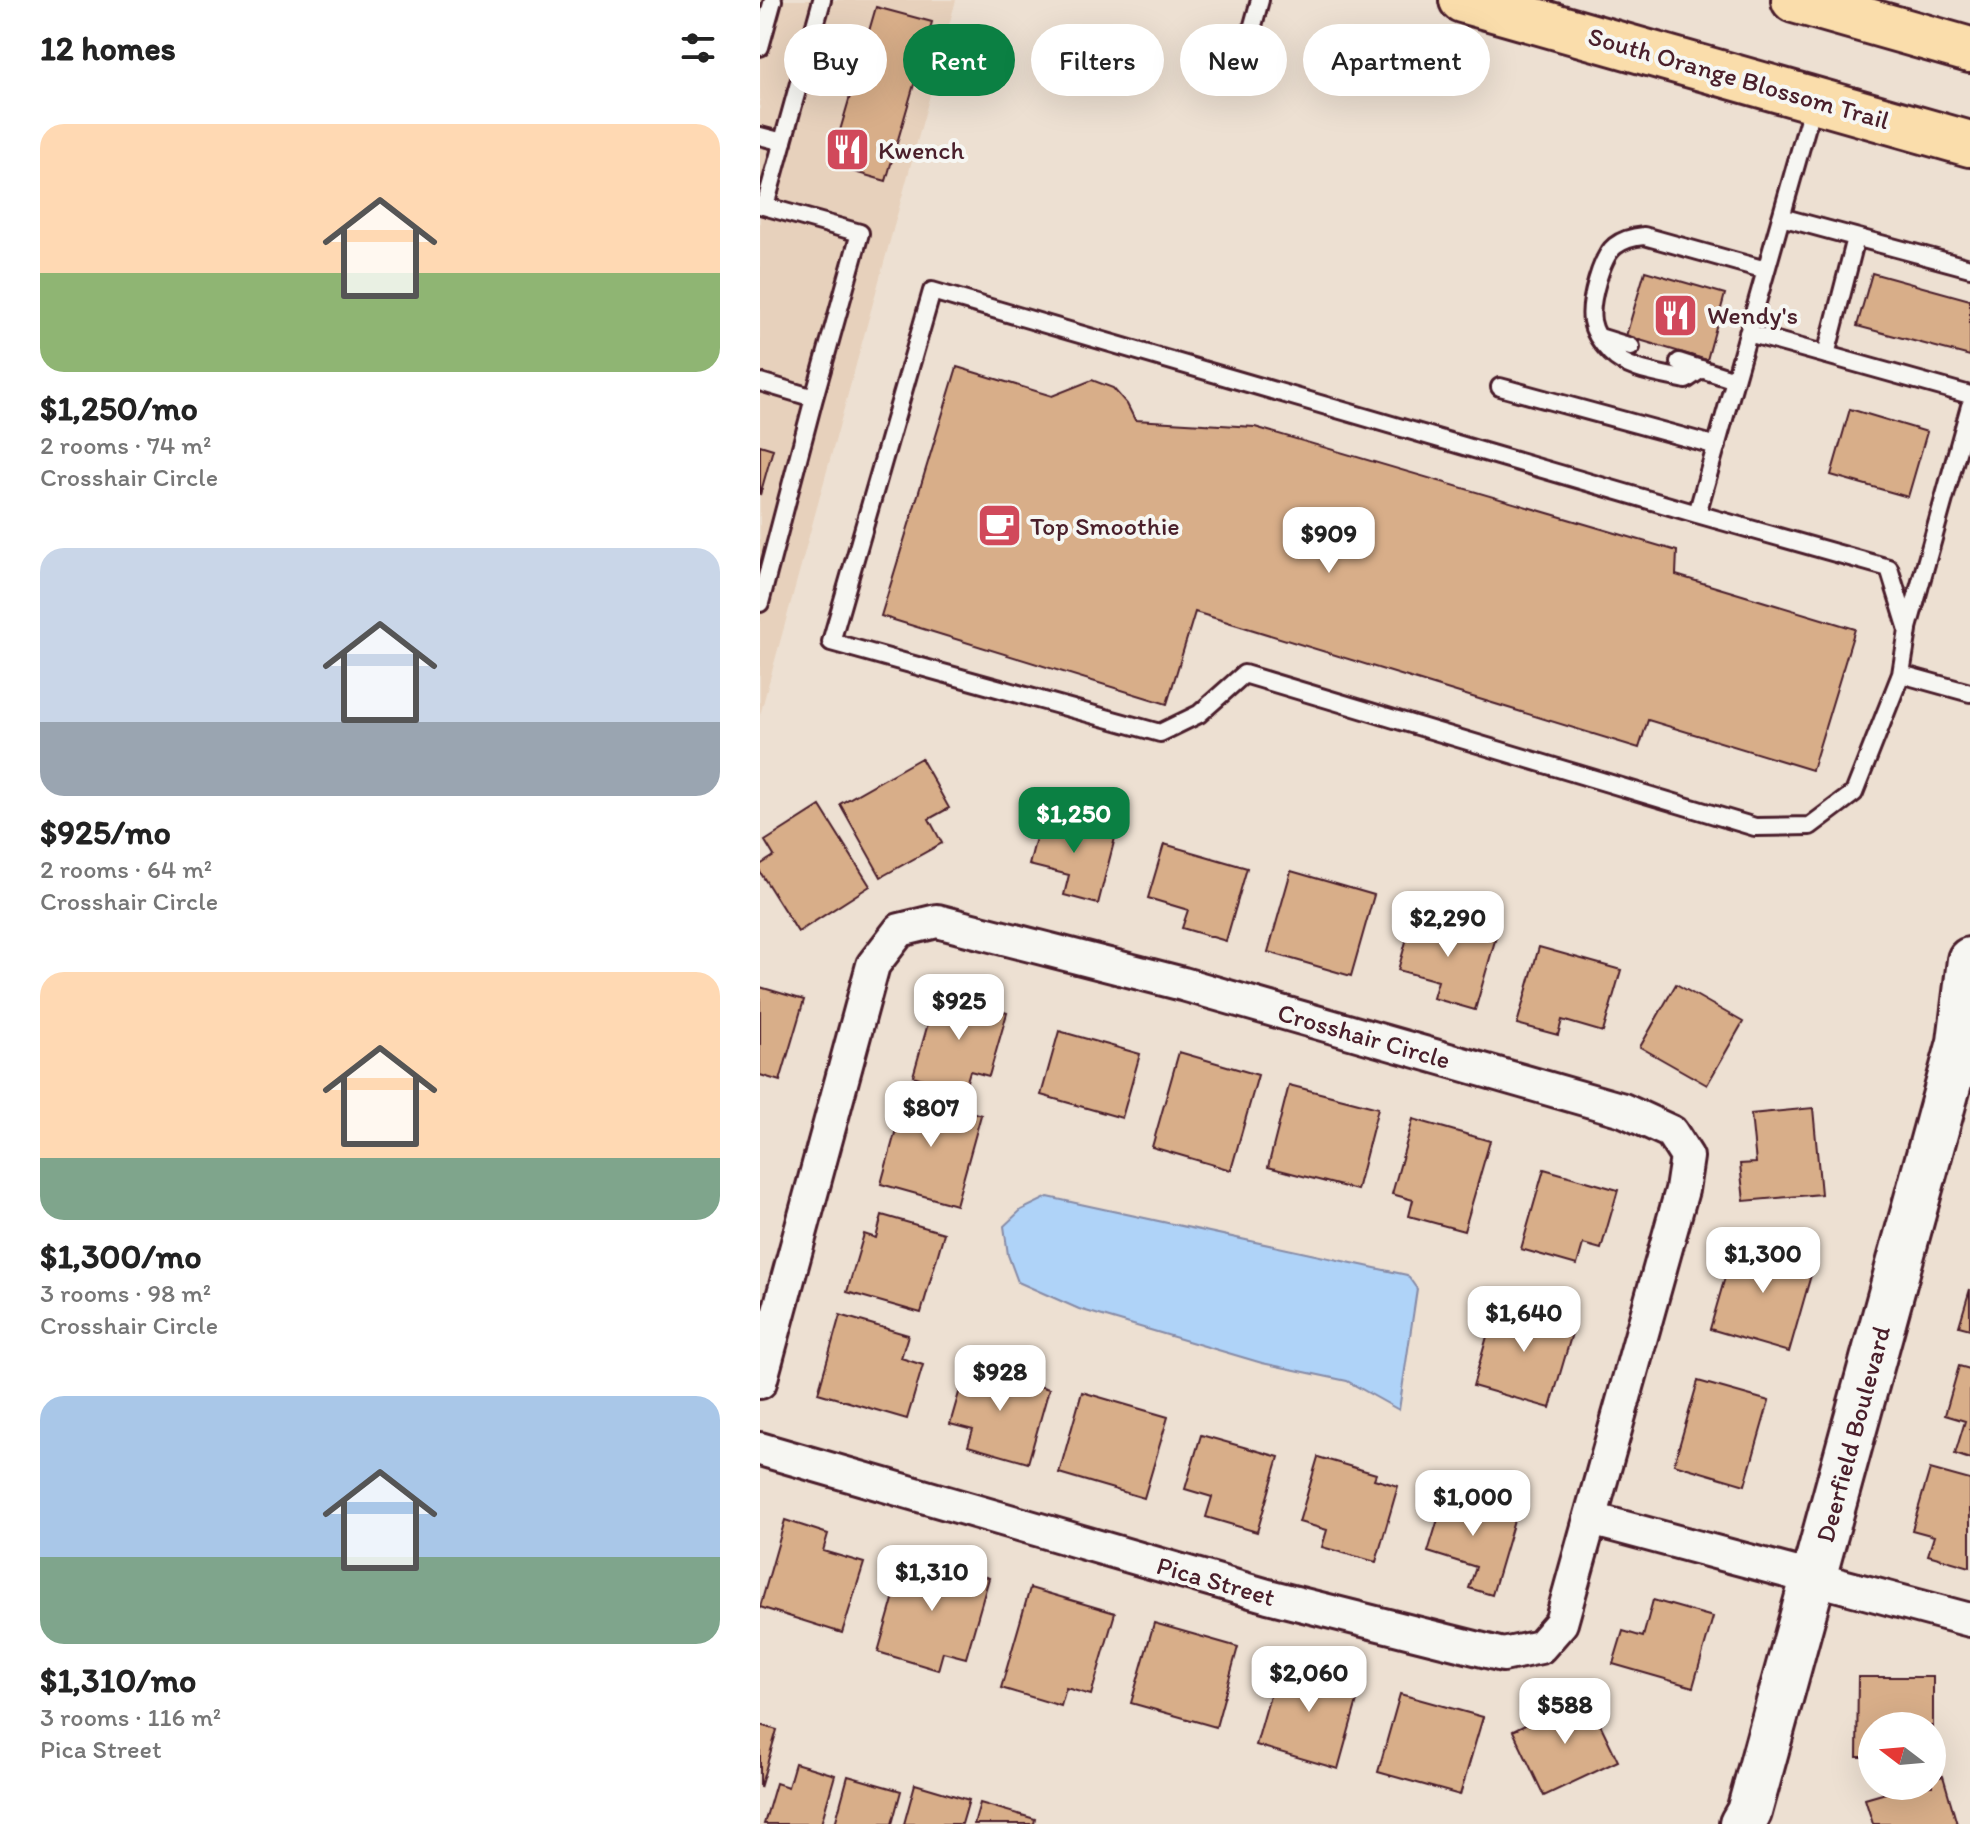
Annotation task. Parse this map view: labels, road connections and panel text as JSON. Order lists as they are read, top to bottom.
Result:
{
  "streets": {
    "main road": ["South Orange Blossom Trail"],
    "street": ["Crosshair Circle", "Deerfield Boulevard", "Pica Street"]
  },
  "crossings": [
    ["Crosshair Circle", "Pica Street"]
  ],
  "places": {
    "restaurant": ["Kwench", "Wendy's"],
    "cafe": ["Top Smoothie"]
  },
  "north": "left",
  "page": {
    "heading": "12 homes",
    "chip": [
      "Buy",
      "Rent",
      "Filters",
      "New",
      "Apartment"
    ],
    "list": [
      {
        "name": "$1,250/mo",
        "note": "2 rooms · 74 m² · Crosshair Circle"
      },
      {
        "name": "$925/mo",
        "note": "2 rooms · 64 m² · Crosshair Circle"
      },
      {
        "name": "$1,300/mo",
        "note": "3 rooms · 98 m² · Crosshair Circle"
      },
      {
        "name": "$1,310/mo",
        "note": "3 rooms · 116 m² · Pica Street"
      }
    ],
    "price": [
      "$909",
      "$1,250",
      "$2,290",
      "$925",
      "$807",
      "$1,300",
      "$1,640",
      "$928",
      "$1,000",
      "$1,310",
      "$2,060",
      "$588"
    ]
  }
}
